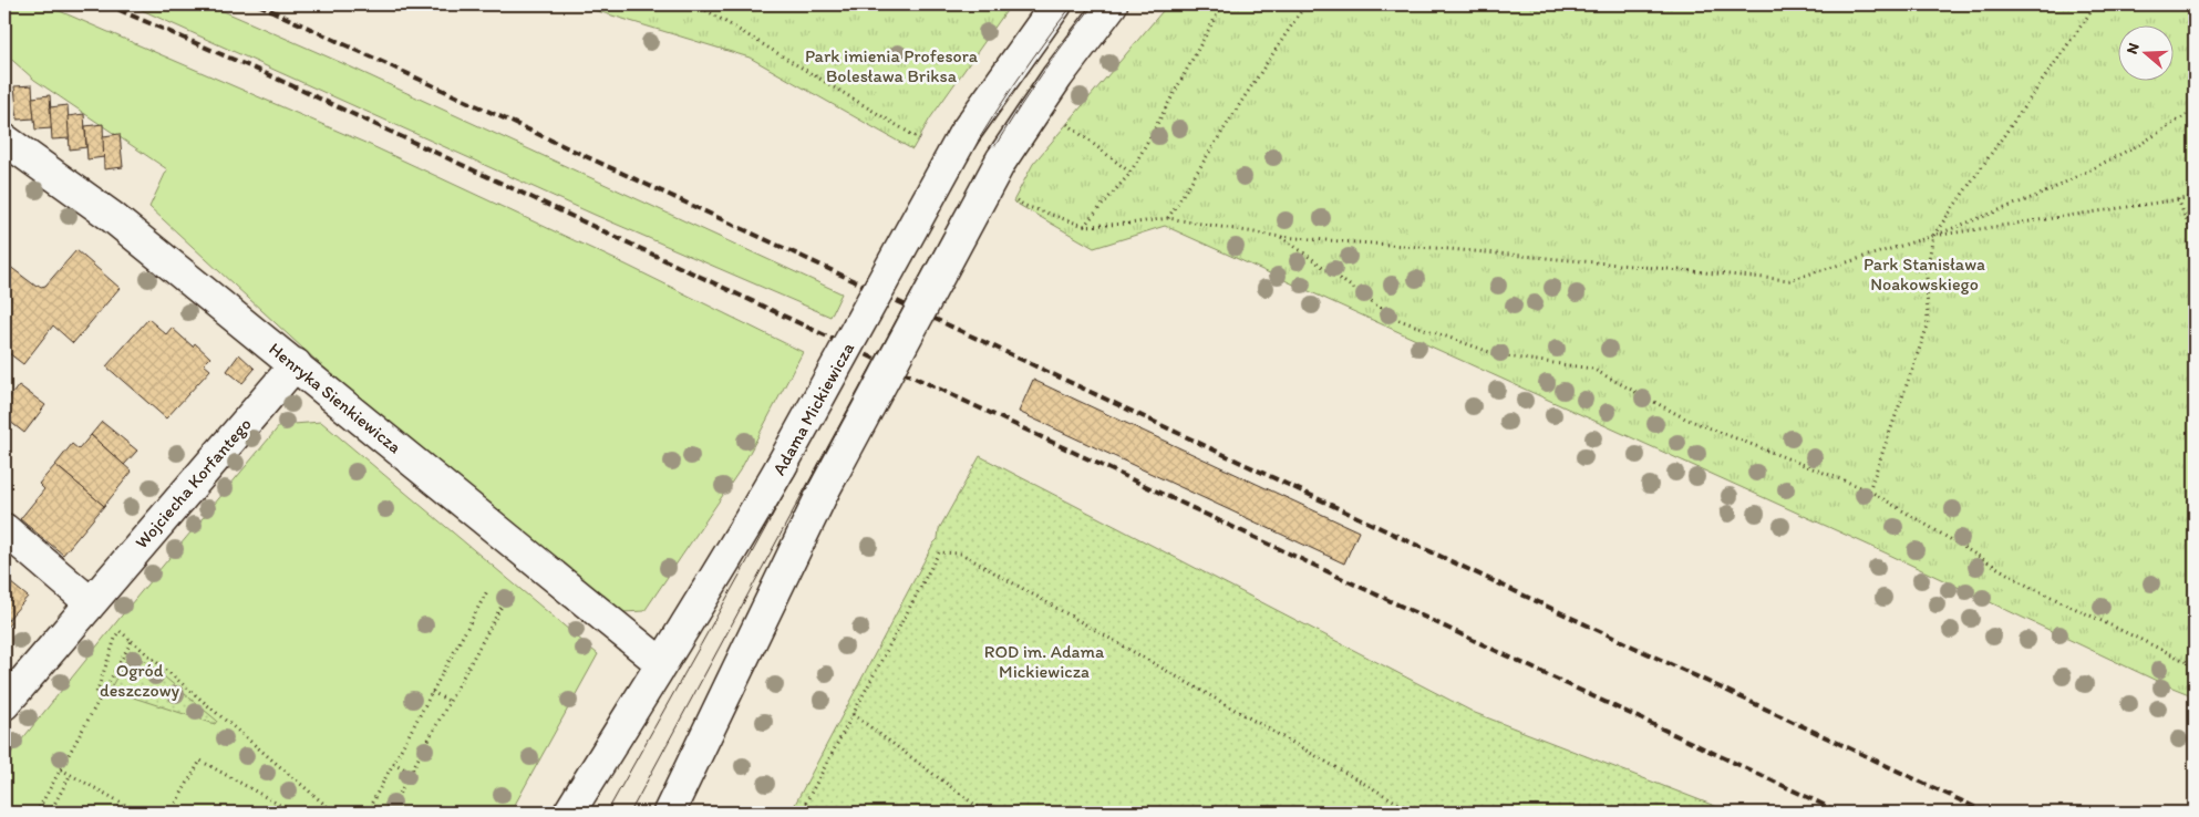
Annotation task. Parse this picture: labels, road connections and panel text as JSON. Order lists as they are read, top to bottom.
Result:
{
  "streets": {
    "street": ["Henryka Sienkiewicza", "Adama Mickiewicza", "Wojciecha Korfantego"]
  },
  "crossings": [
    ["Henryka Sienkiewicza", "Adama Mickiewicza"],
    ["Henryka Sienkiewicza", "Wojciecha Korfantego"]
  ],
  "parks": [
    "Park imienia Profesora Bolesława Briksa",
    "Park Stanisława Noakowskiego",
    "ROD im. Adama Mickiewicza",
    "Ogród deszczowy"
  ],
  "north": "left"
}
